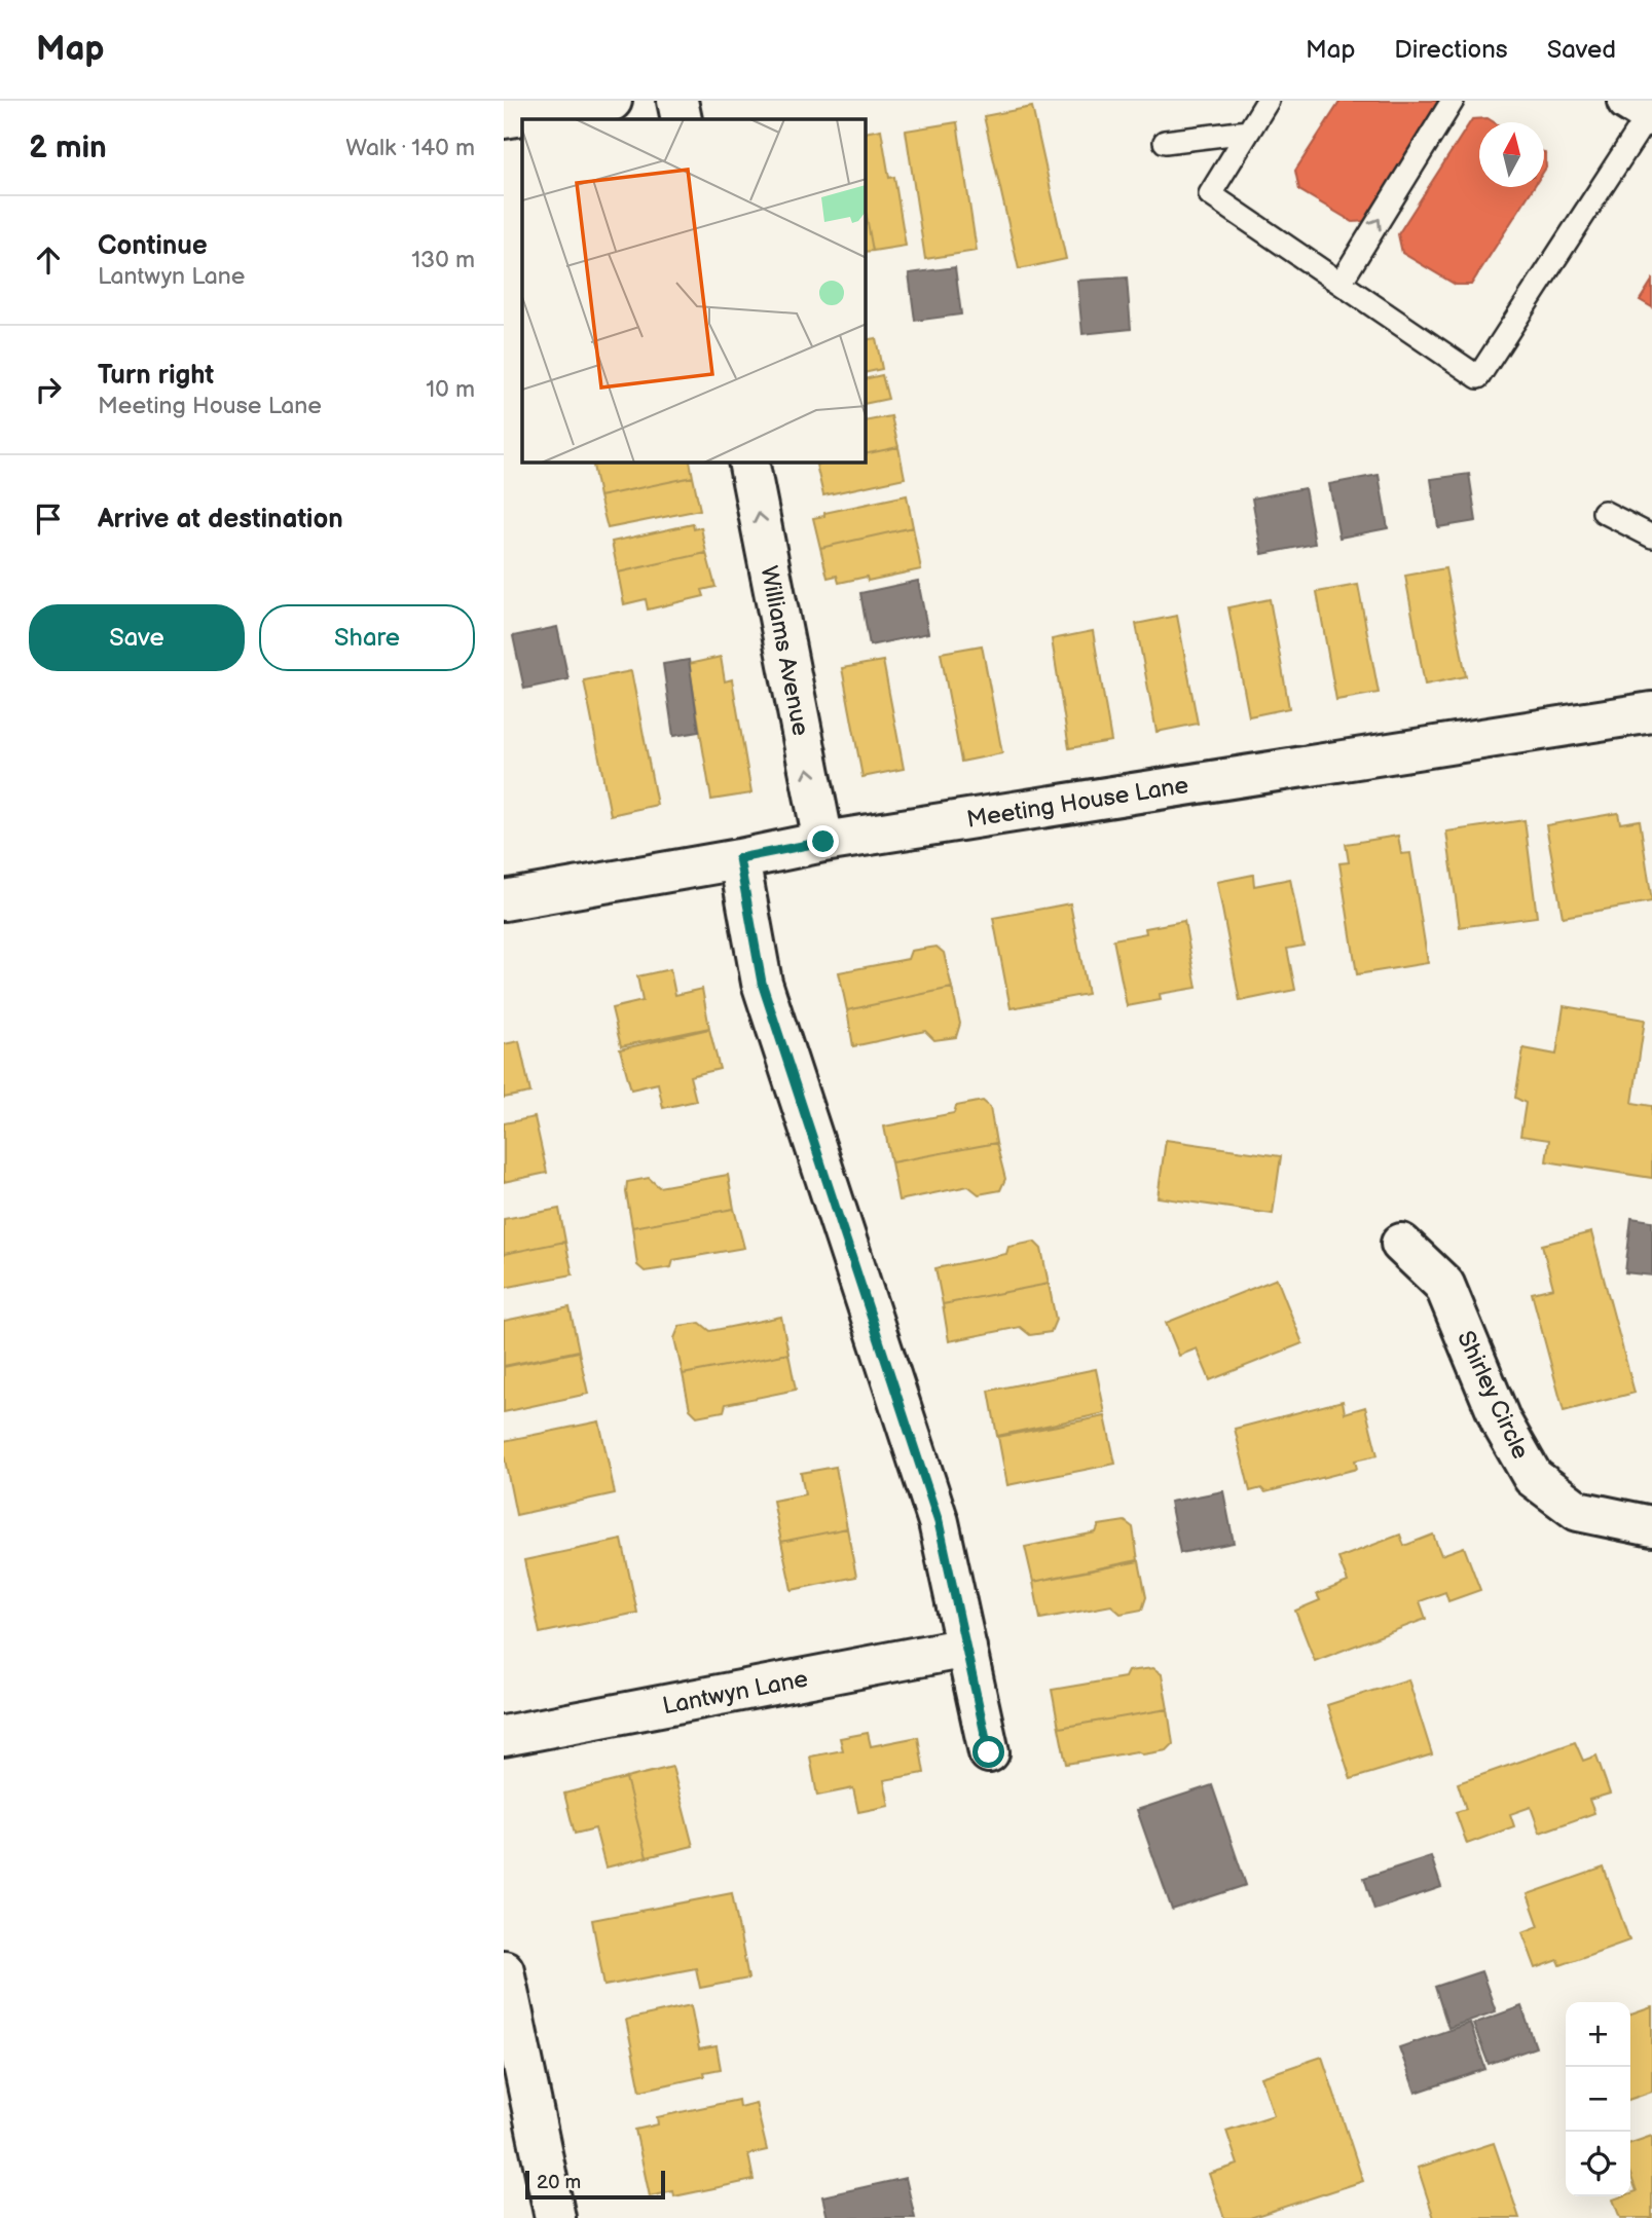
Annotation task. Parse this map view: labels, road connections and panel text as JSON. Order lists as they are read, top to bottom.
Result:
{
  "streets": {
    "street": [
      "Williams Avenue",
      "Meeting House Lane",
      "Shirley Circle",
      "Lantwyn Lane"
    ]
  },
  "crossings": [
    ["Williams Avenue", "Meeting House Lane"]
  ],
  "one_way": ["Williams Avenue"],
  "scale_bar": "20 m",
  "north": "top",
  "page": {
    "header": "Map",
    "nav": ["Map", "Directions", "Saved"],
    "heading": ["2 min", "Walk · 140 m"],
    "list": [
      ["Continue", "Lantwyn Lane", "130 m"],
      ["Turn right", "Meeting House Lane", "10 m"],
      "Arrive at destination"
    ],
    "buttons": ["Save", "Share"],
    "map_buttons": ["+", "−"],
    "scale": "20 m"
  }
}
